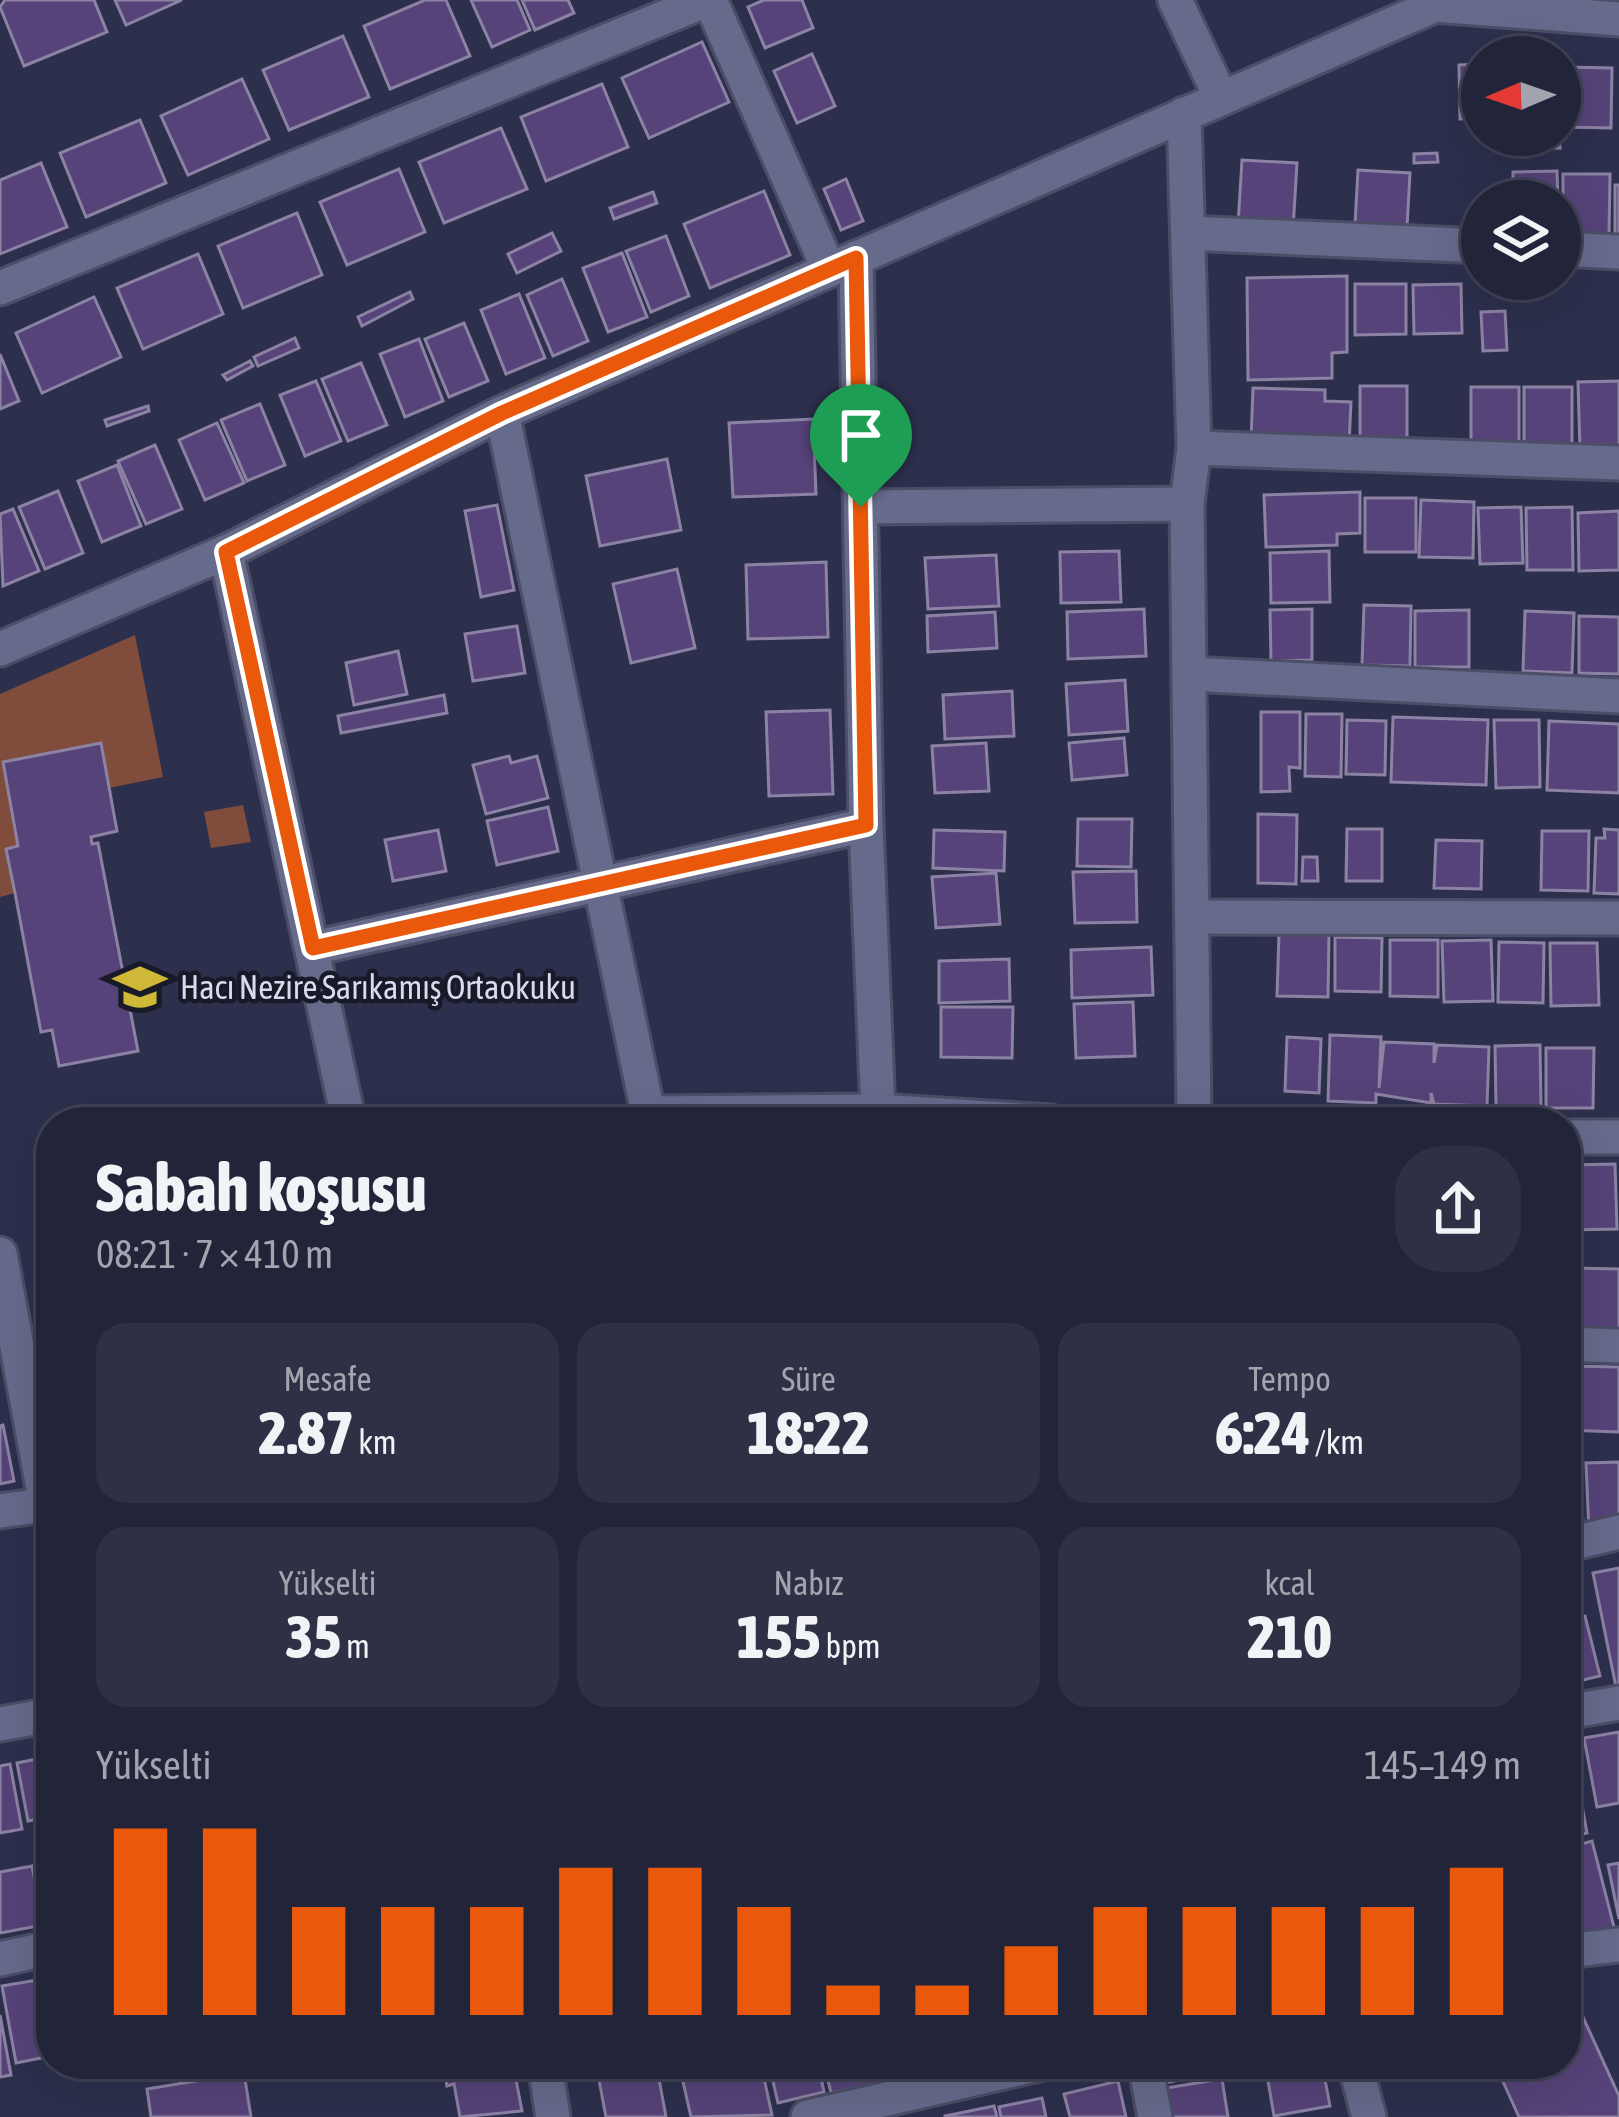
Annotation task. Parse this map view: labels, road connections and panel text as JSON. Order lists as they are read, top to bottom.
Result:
{
  "places": {
    "school or university": ["Hacı Nezire Sarıkamış Ortaokuku"]
  },
  "north": "left",
  "page": {
    "heading": ["Sabah koşusu", "08:21 · 7 × 410 m"],
    "stats": [
      ["Mesafe", "2.87 km"],
      ["Süre", "18:22"],
      ["Tempo", "6:24 /km"],
      ["Yükselti", "35 m"],
      ["Nabız", "155 bpm"],
      ["kcal", "210"]
    ],
    "chart": ["Yükselti", "145–149 m"]
  }
}
